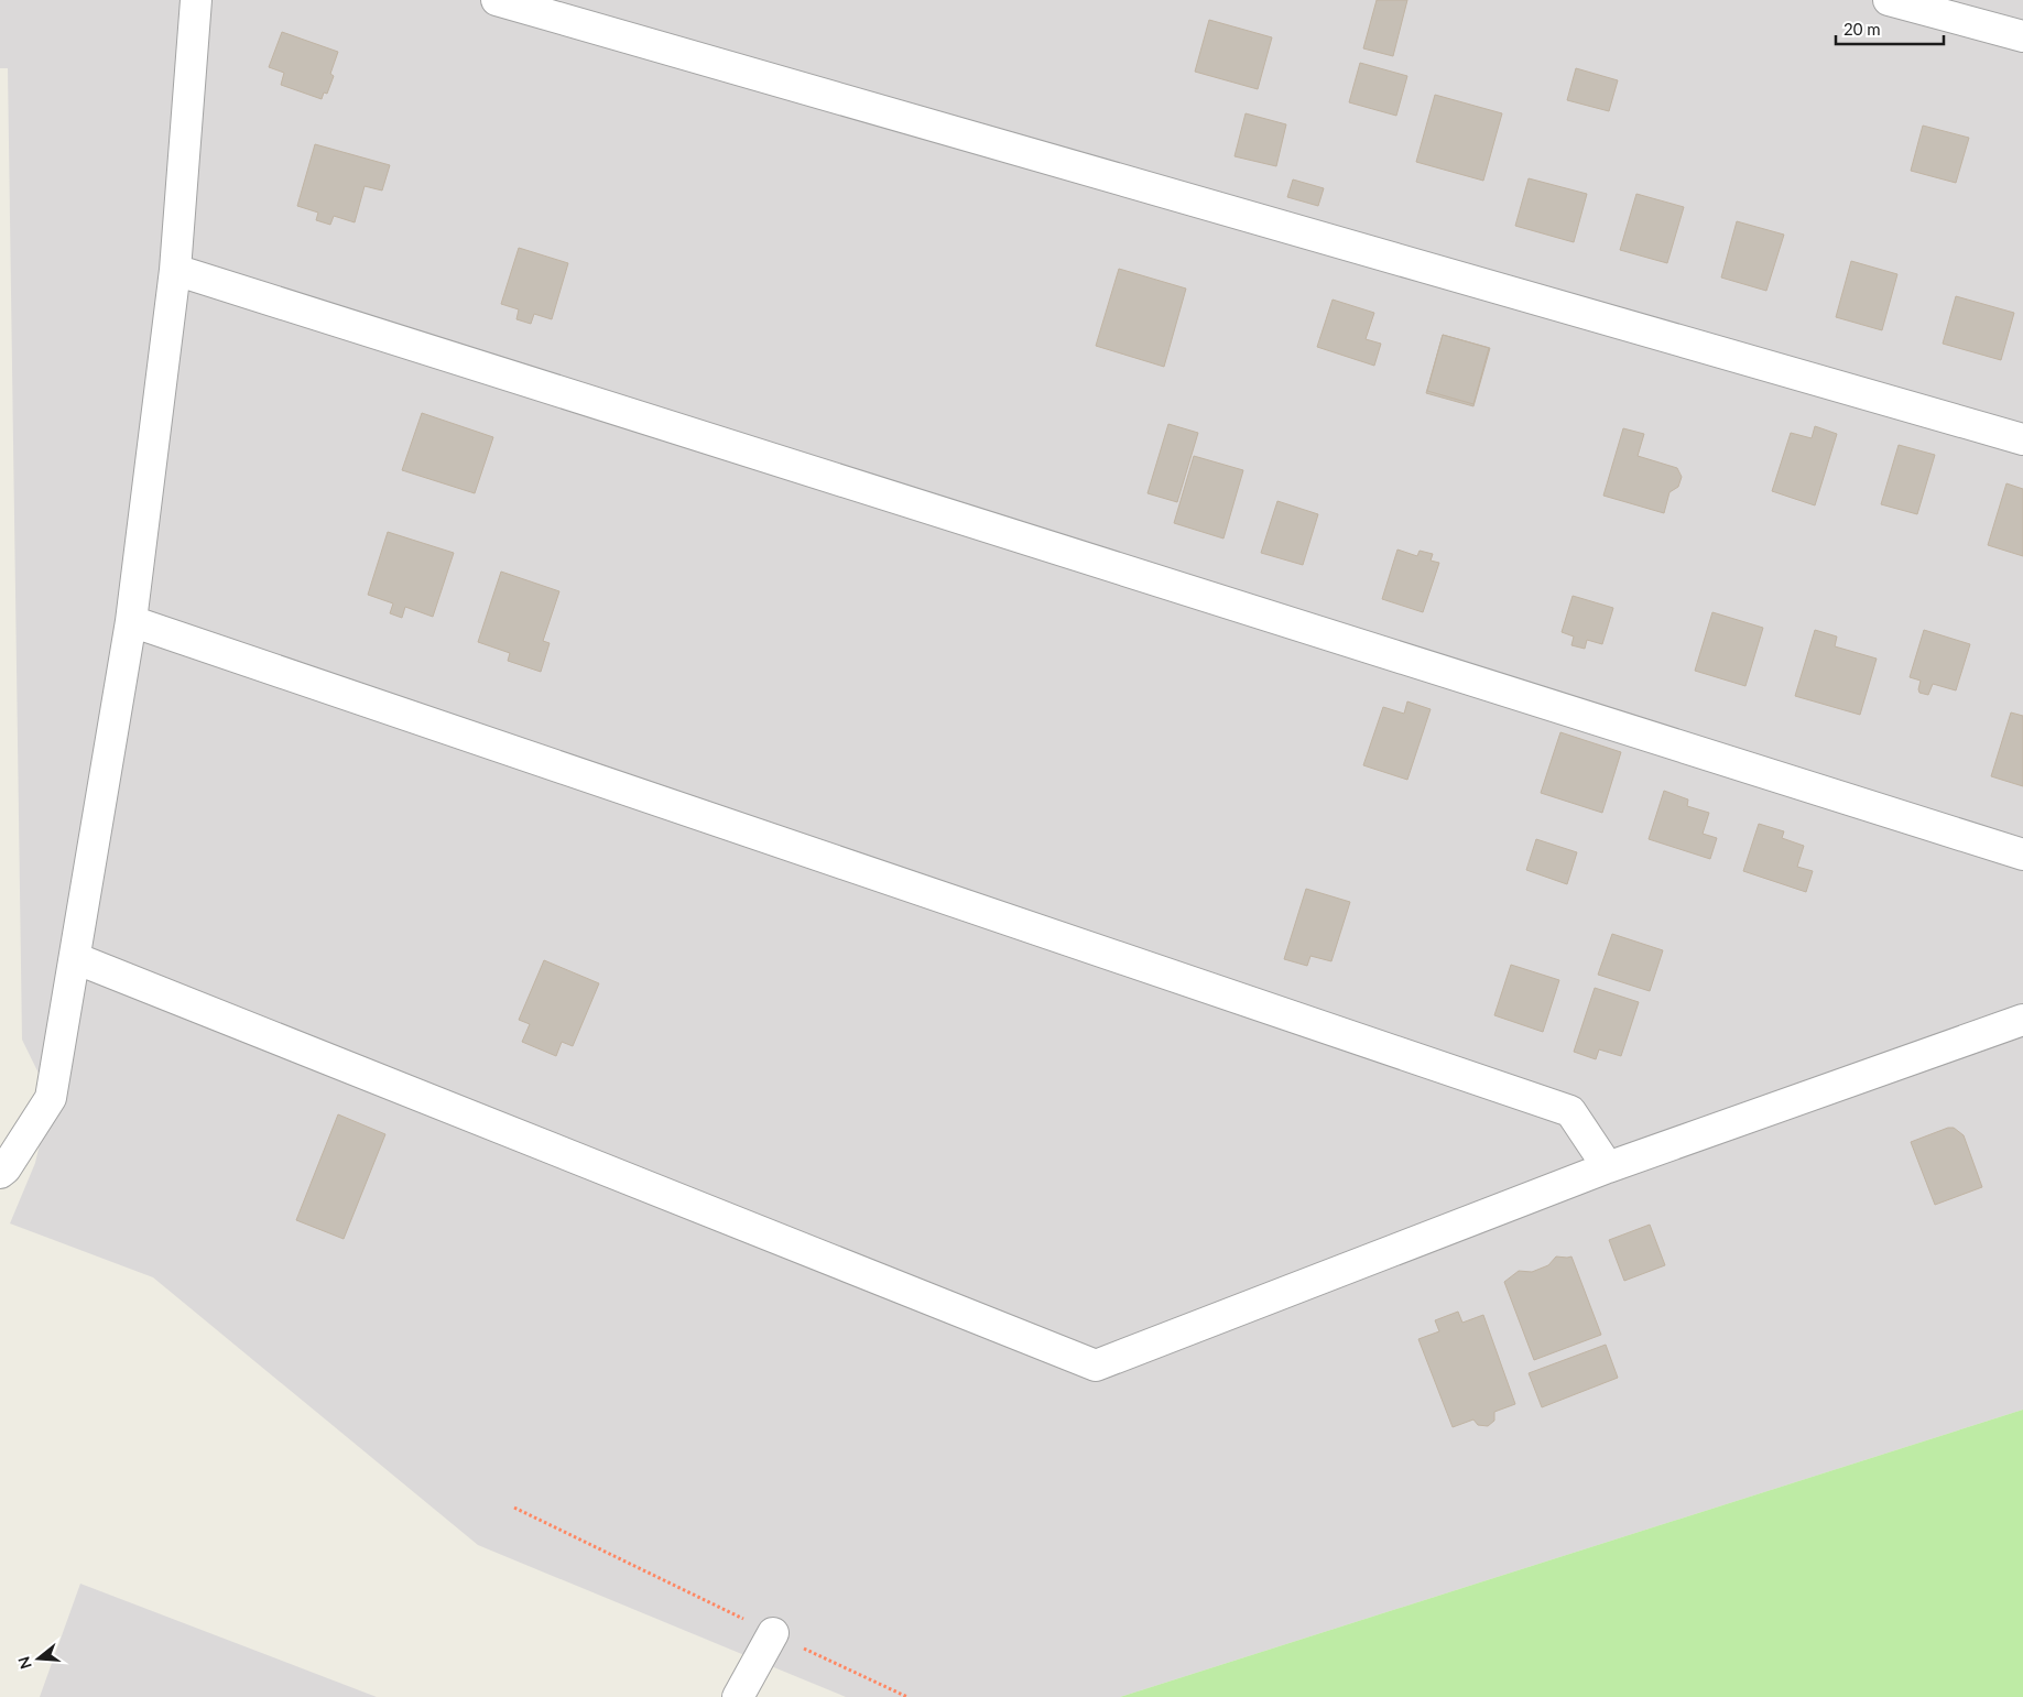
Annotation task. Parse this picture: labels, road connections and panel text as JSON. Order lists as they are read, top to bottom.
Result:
{
  "scale_bar": "20 m",
  "north": "left"
}
